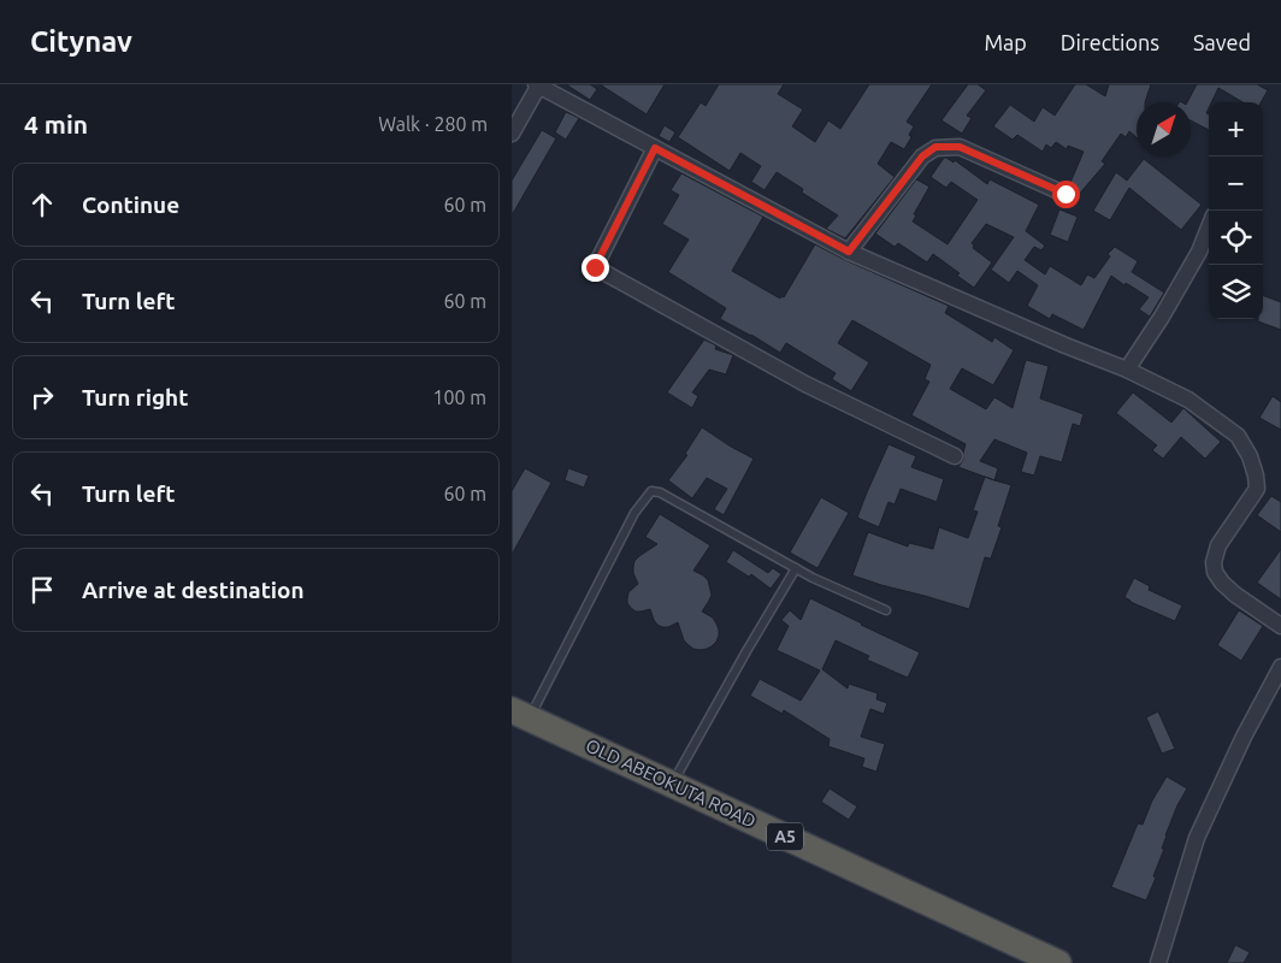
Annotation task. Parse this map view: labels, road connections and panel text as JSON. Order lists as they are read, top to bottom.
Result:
{
  "streets": {
    "highway": ["OLD ABEOKUTA ROAD", "A5"]
  },
  "north": "top right",
  "page": {
    "header": "Citynav",
    "nav": ["Map", "Directions", "Saved"],
    "heading": ["4 min", "Walk · 280 m"],
    "map_buttons": ["+", "−"],
    "list": [
      ["Continue", "60 m"],
      ["Turn left", "60 m"],
      ["Turn right", "100 m"],
      ["Turn left", "60 m"],
      "Arrive at destination"
    ]
  }
}
